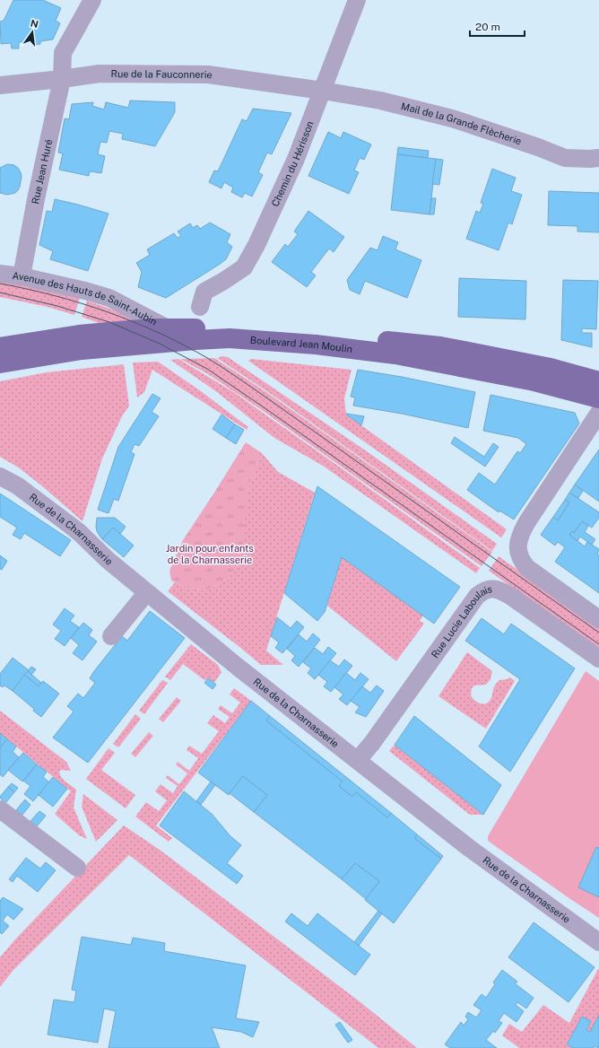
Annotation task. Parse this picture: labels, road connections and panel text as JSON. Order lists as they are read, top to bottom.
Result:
{
  "streets": {
    "main road": ["Boulevard Jean Moulin"],
    "street": [
      "Rue de la Fauconnerie",
      "Mail de la Grande Flècherie",
      "Chemin du Hérisson",
      "Rue Jean Huré",
      "Avenue des Hauts de Saint-Aubin",
      "Rue de la Charnasserie",
      "Rue Lucie Laboulais"
    ]
  },
  "crossings": [
    ["Rue de la Fauconnerie", "Mail de la Grande Flècherie"],
    ["Rue de la Fauconnerie", "Chemin du Hérisson"],
    ["Rue de la Fauconnerie", "Rue Jean Huré"],
    ["Mail de la Grande Flècherie", "Chemin du Hérisson"],
    ["Rue Jean Huré", "Avenue des Hauts de Saint-Aubin"],
    ["Avenue des Hauts de Saint-Aubin", "Boulevard Jean Moulin"],
    ["Rue de la Charnasserie", "Rue Lucie Laboulais"]
  ],
  "parks": ["Jardin pour enfants de la Charnasserie"],
  "scale_bar": "20 m",
  "north": "top"
}
